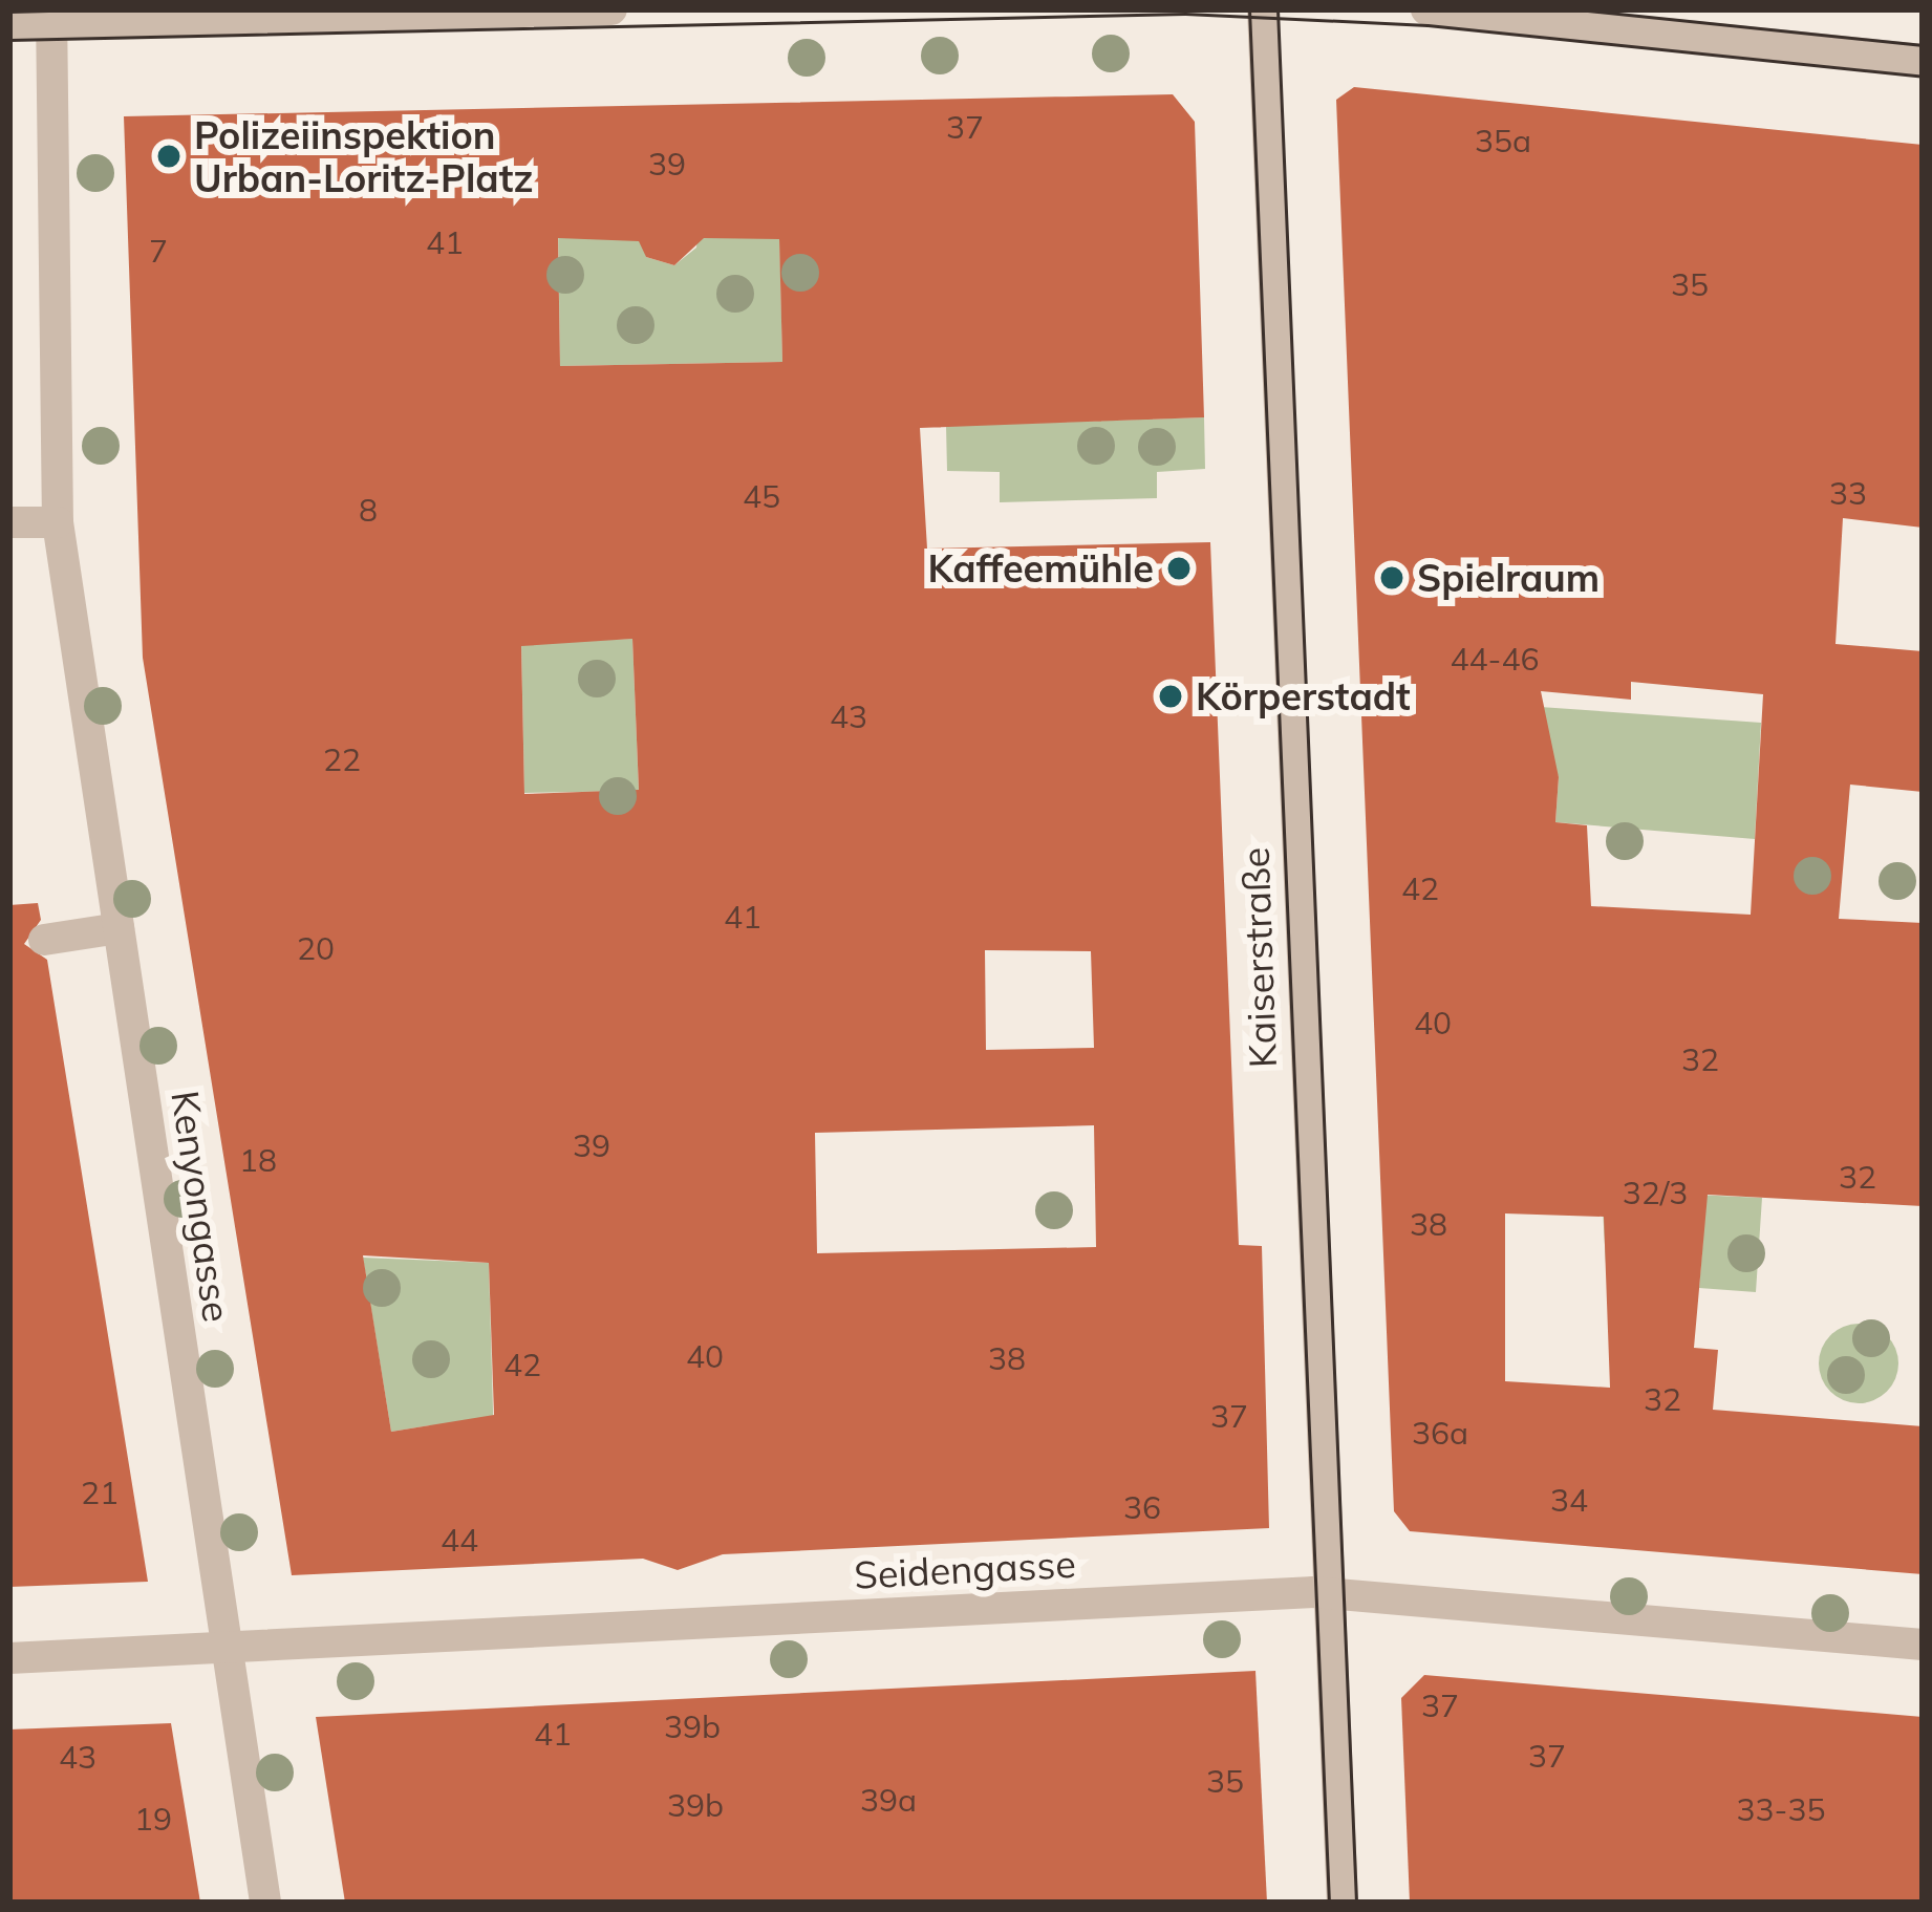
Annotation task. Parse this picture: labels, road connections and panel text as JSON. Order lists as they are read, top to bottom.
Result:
{
  "streets": {
    "street": ["Kaiserstraße", "Kenyongasse", "Seidengasse"]
  },
  "crossings": [
    ["Kaiserstraße", "Seidengasse"],
    ["Kenyongasse", "Seidengasse"]
  ],
  "places": [
    "Polizeiinspektion Urban-Loritz-Platz",
    "Kaffeemühle",
    "Spielraum",
    "Körperstadt"
  ],
  "house_numbers": [
    "37",
    "35a",
    "39",
    "41",
    "7",
    "35",
    "33",
    "45",
    "8",
    "44-46",
    "43",
    "22",
    "42",
    "41",
    "20",
    "40",
    "32",
    "39",
    "18",
    "32",
    "32/3",
    "38",
    "40",
    "38",
    "42",
    "32",
    "37",
    "36a",
    "21",
    "34",
    "36",
    "44",
    "37",
    "39b",
    "41",
    "37",
    "43",
    "35",
    "39a",
    "39b",
    "33-35",
    "19"
  ]
}
